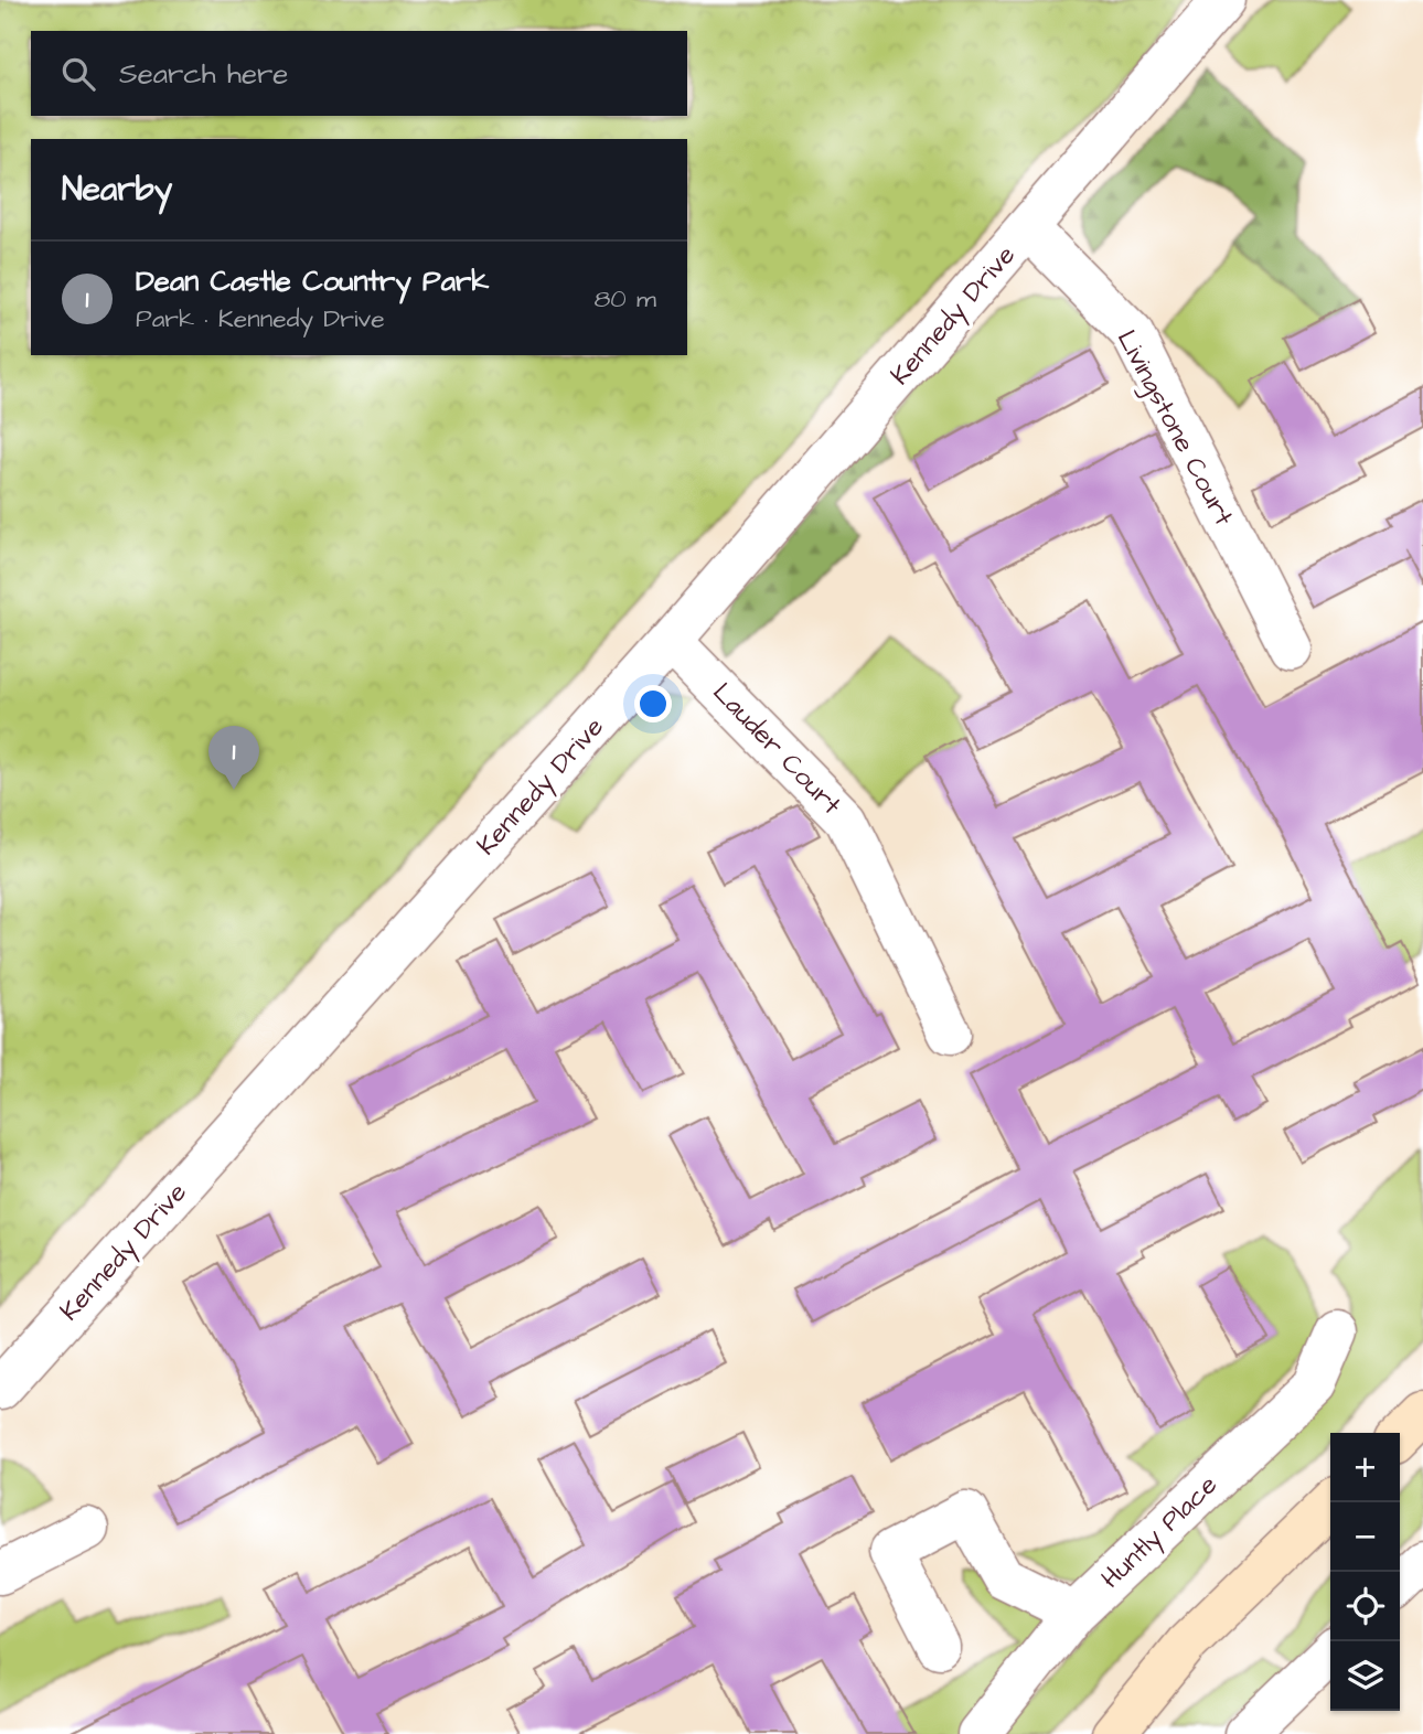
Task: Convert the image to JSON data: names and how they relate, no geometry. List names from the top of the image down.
{
  "streets": {
    "street": [
      "Kennedy Drive",
      "Livingstone Court",
      "Lauder Court",
      "Huntly Place"
    ]
  },
  "crossings": [
    ["Kennedy Drive", "Livingstone Court"],
    ["Kennedy Drive", "Lauder Court"]
  ],
  "page": {
    "search": "Search here",
    "heading": "Nearby",
    "list": [
      {
        "mark": "1",
        "name": "Dean Castle Country Park",
        "note": "Park · Kennedy Drive",
        "value": "80 m"
      }
    ],
    "pins": "1",
    "map_buttons": ["+", "−"]
  }
}
